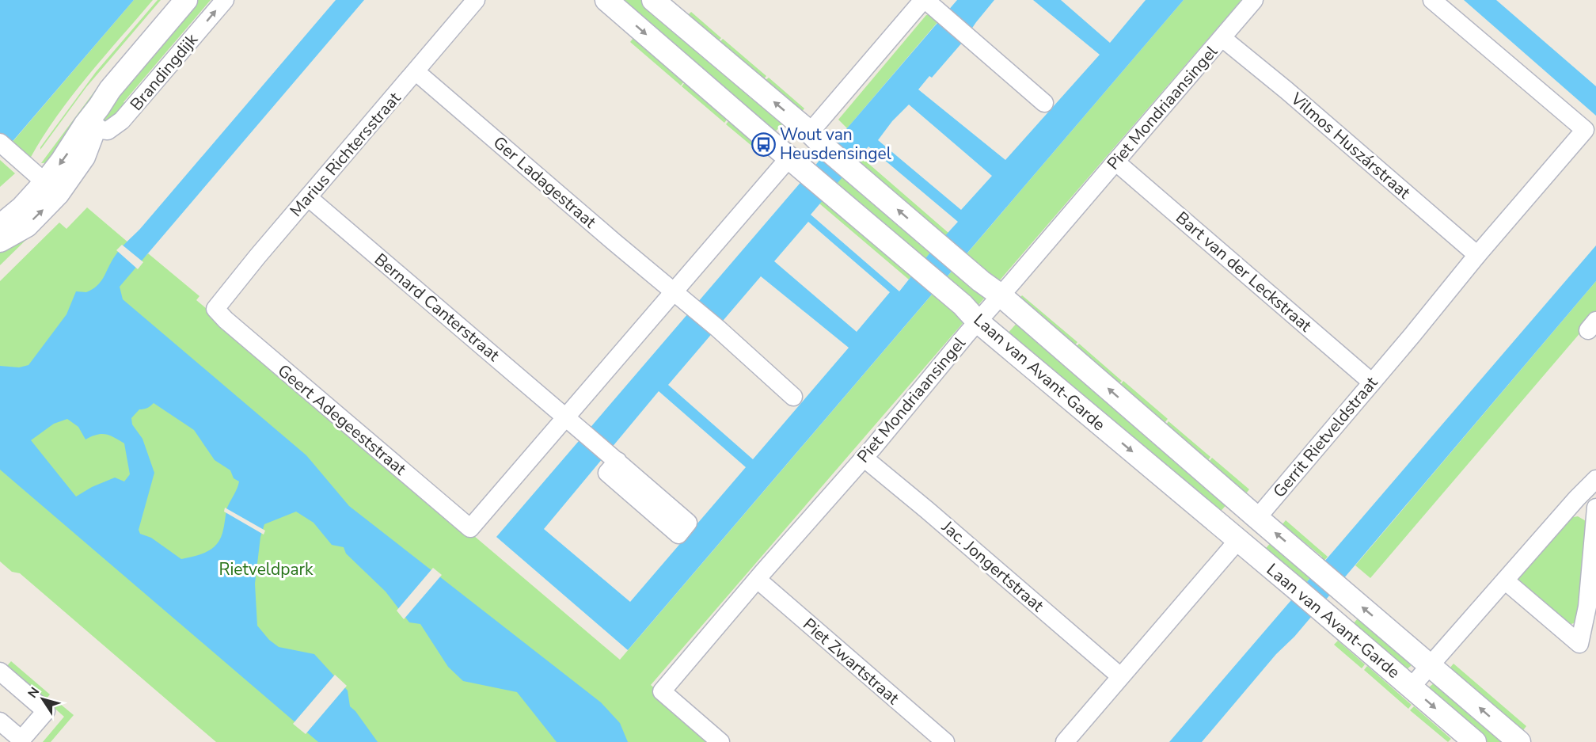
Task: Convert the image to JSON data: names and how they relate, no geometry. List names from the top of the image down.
{
  "streets": {
    "street": [
      "Brandingdijk",
      "Piet Mondriaansingel",
      "Vilmos Huszárstraat",
      "Marius Richtersstraat",
      "Ger Ladagestraat",
      "Bart van der Leckstraat",
      "Bernard Canterstraat",
      "Laan van Avant-Garde",
      "Geert Adegeeststraat",
      "Gerrit Rietveldstraat",
      "Jac. Jongertstraat",
      "Piet Zwartstraat"
    ]
  },
  "crossings": [
    ["Piet Mondriaansingel", "Vilmos Huszárstraat"],
    ["Piet Mondriaansingel", "Bart van der Leckstraat"],
    ["Piet Mondriaansingel", "Laan van Avant-Garde"],
    ["Piet Mondriaansingel", "Jac. Jongertstraat"],
    ["Piet Mondriaansingel", "Piet Zwartstraat"],
    ["Vilmos Huszárstraat", "Gerrit Rietveldstraat"],
    ["Marius Richtersstraat", "Ger Ladagestraat"],
    ["Marius Richtersstraat", "Bernard Canterstraat"],
    ["Marius Richtersstraat", "Geert Adegeeststraat"],
    ["Bart van der Leckstraat", "Gerrit Rietveldstraat"],
    ["Bernard Canterstraat", "Geert Adegeeststraat"],
    ["Laan van Avant-Garde", "Gerrit Rietveldstraat"],
    ["Gerrit Rietveldstraat", "Jac. Jongertstraat"]
  ],
  "parks": ["Rietveldpark"],
  "places": {
    "bus stop": ["Wout van Heusdensingel"]
  },
  "north": "top left"
}
